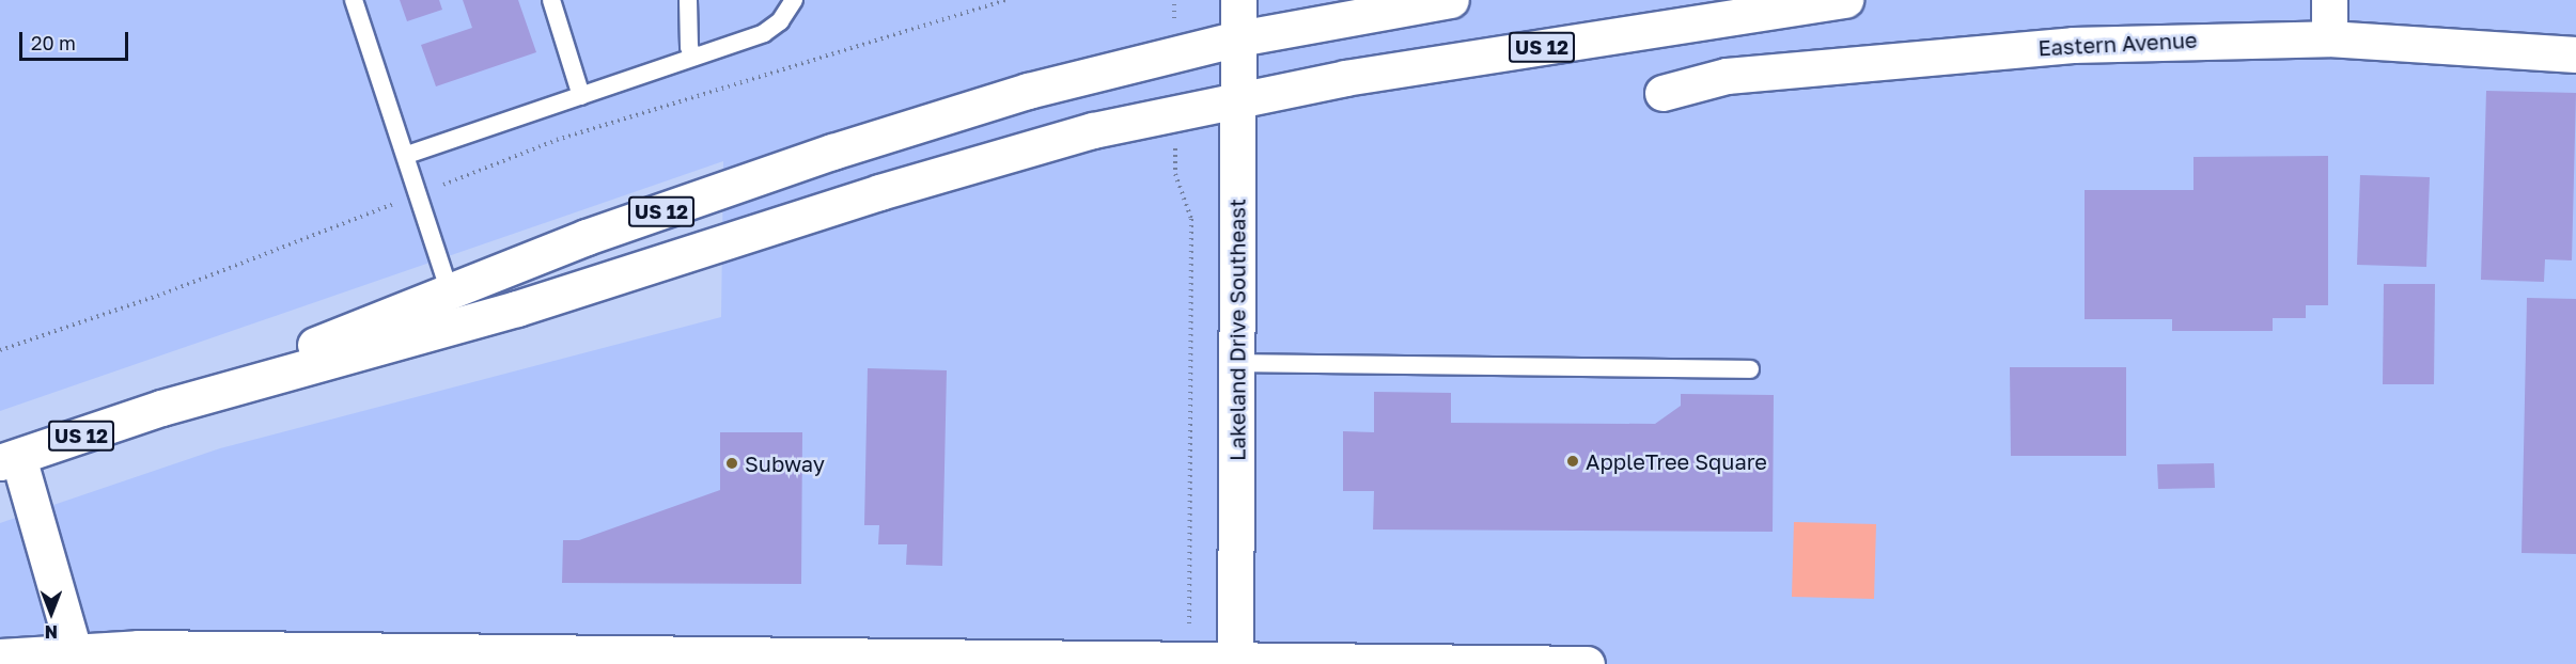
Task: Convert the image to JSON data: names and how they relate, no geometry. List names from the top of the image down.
{
  "streets": {
    "main road": ["Eastern Avenue", "US 12", "Lakeland Drive Southeast"]
  },
  "crossings": [
    ["US 12", "Lakeland Drive Southeast"]
  ],
  "places": ["AppleTree Square", "Subway"],
  "scale_bar": "20 m",
  "north": "bottom"
}
